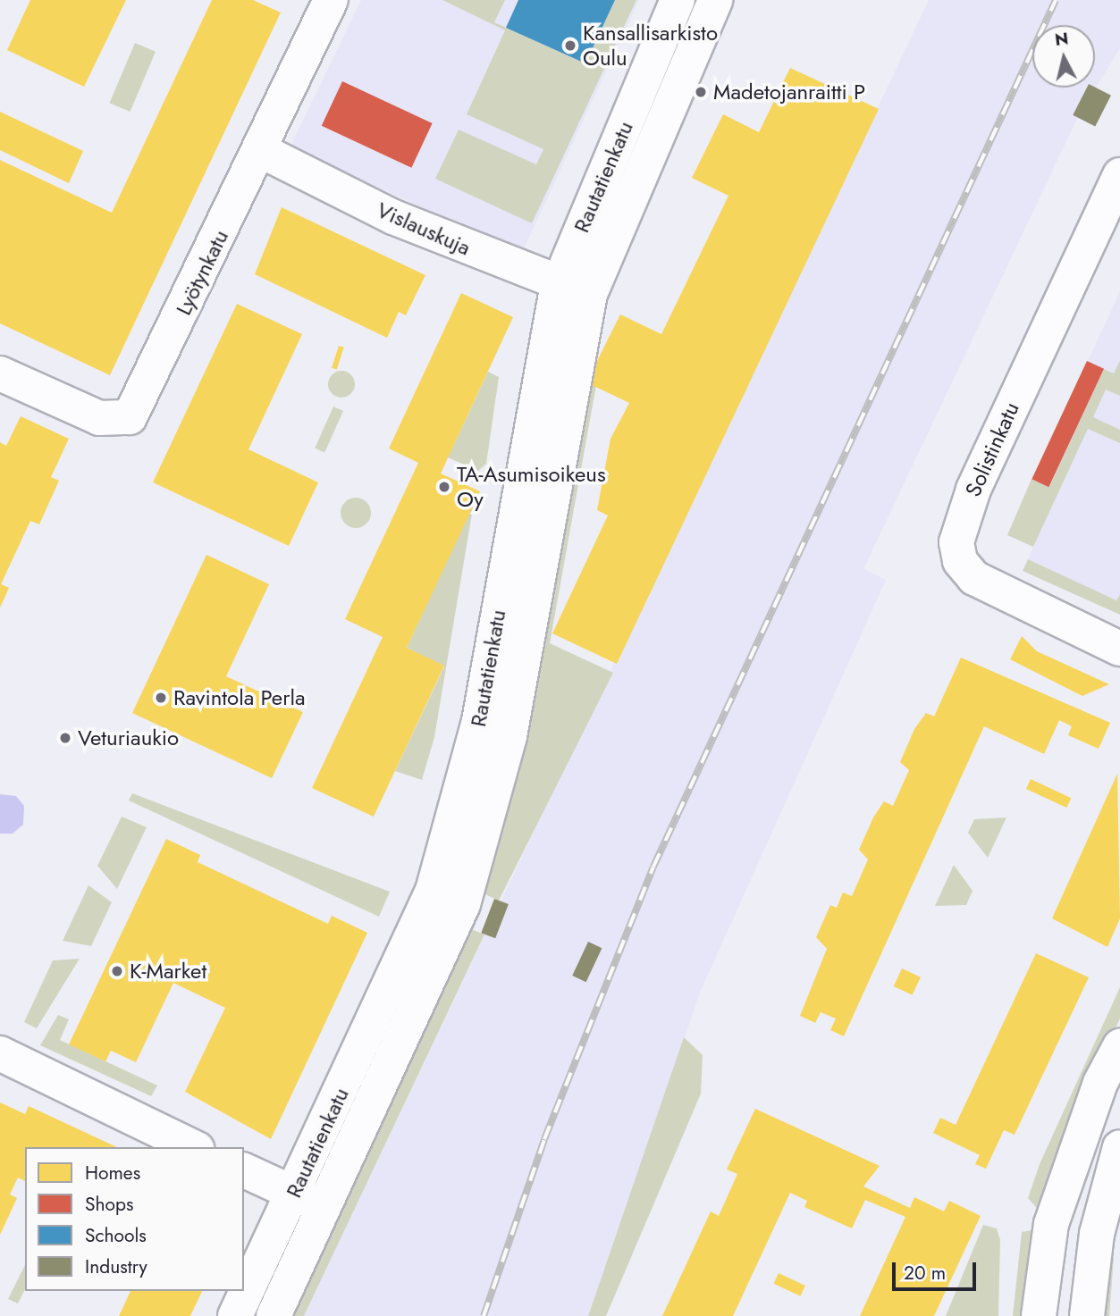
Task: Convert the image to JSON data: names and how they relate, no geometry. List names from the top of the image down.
{
  "streets": {
    "main road": [
      "Rautatienkatu",
      "Vislauskuja",
      "Lyötynkatu",
      "Solistinkatu"
    ]
  },
  "crossings": [
    ["Rautatienkatu", "Vislauskuja"],
    ["Vislauskuja", "Lyötynkatu"]
  ],
  "places": [
    "Kansallisarkisto Oulu",
    "Madetojanraitti P",
    "TA-Asumisoikeus Oy",
    "Ravintola Perla",
    "Veturiaukio",
    "K-Market"
  ],
  "legend": [
    "Homes",
    "Shops",
    "Schools",
    "Industry"
  ],
  "scale_bar": "20 m",
  "north": "top"
}
